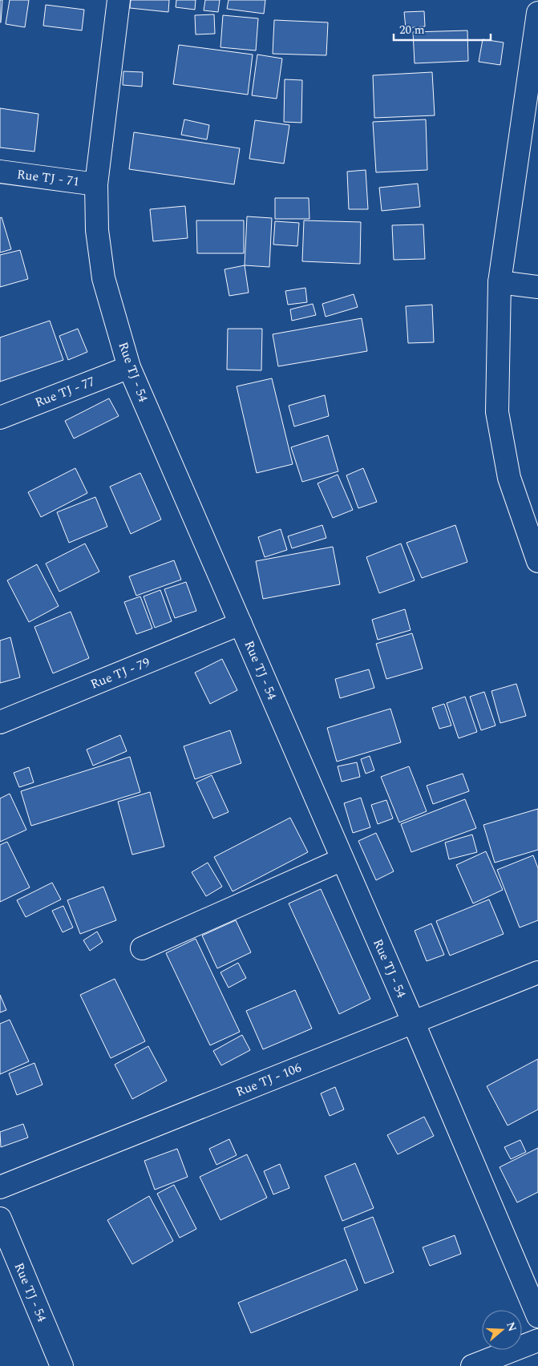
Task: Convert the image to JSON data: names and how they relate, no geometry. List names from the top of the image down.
{
  "streets": {
    "street": [
      "Rue TJ - 71",
      "Rue TJ - 54",
      "Rue TJ - 77",
      "Rue TJ - 79",
      "Rue TJ - 106"
    ]
  },
  "crossings": [
    ["Rue TJ - 71", "Rue TJ - 54"],
    ["Rue TJ - 54", "Rue TJ - 77"],
    ["Rue TJ - 54", "Rue TJ - 79"],
    ["Rue TJ - 54", "Rue TJ - 106"]
  ],
  "scale_bar": "20 m",
  "north": "right"
}
